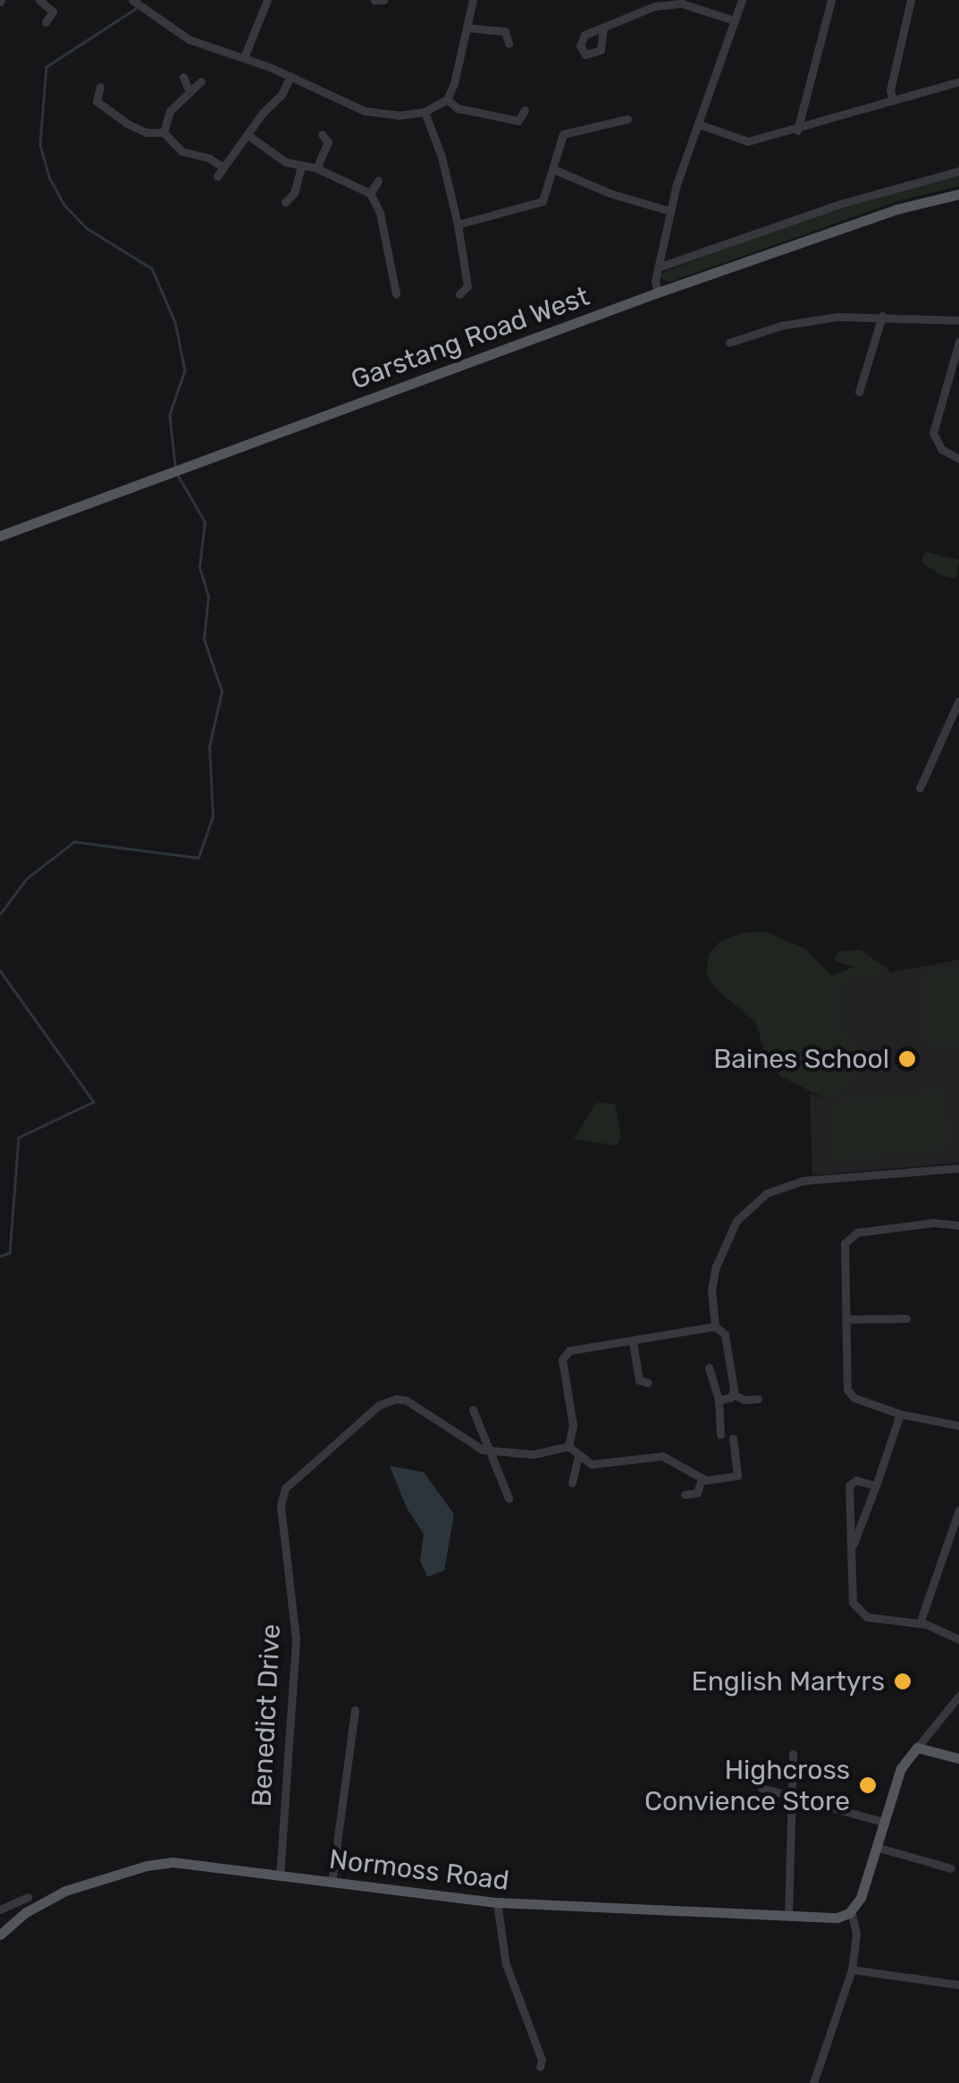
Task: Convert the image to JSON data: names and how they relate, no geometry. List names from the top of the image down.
{
  "streets": {
    "main road": ["Garstang Road West", "Normoss Road"],
    "street": ["Benedict Drive"]
  },
  "crossings": [
    ["Benedict Drive", "Normoss Road"]
  ],
  "places": ["Baines School", "English Martyrs", "Highcross Convience Store"]
}
